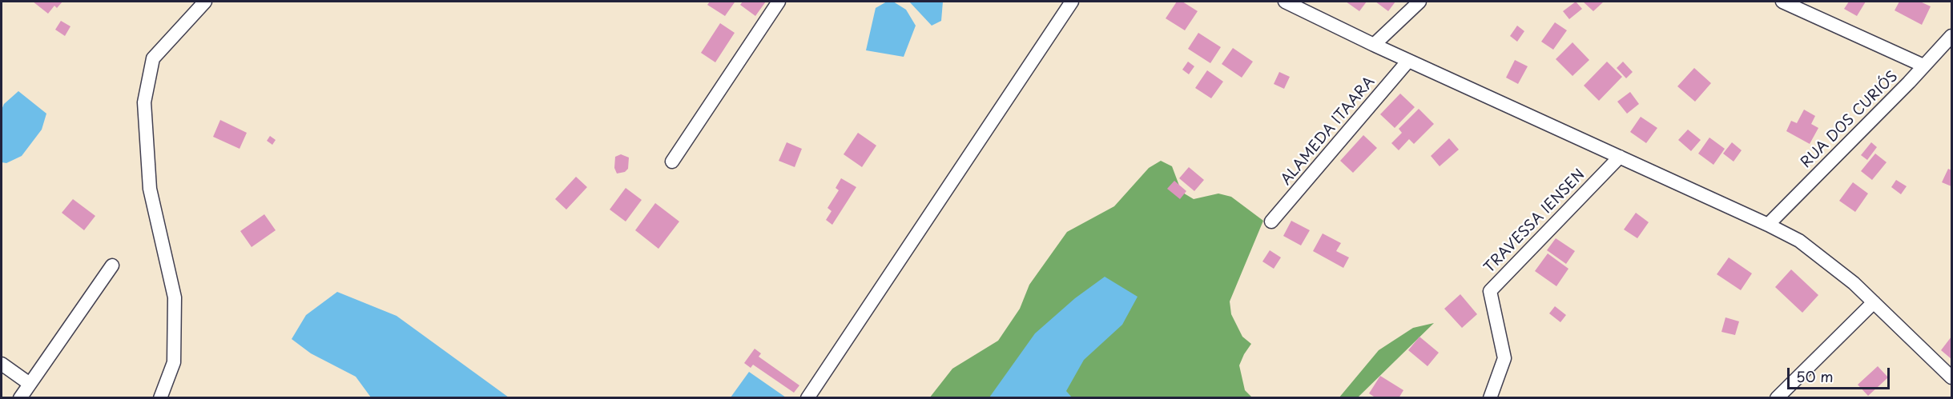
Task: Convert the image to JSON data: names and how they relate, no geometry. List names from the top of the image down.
{
  "streets": {
    "street": ["RUA DOS CURIÓS", "ALAMEDA ITAARA", "TRAVESSA IENSEN"]
  },
  "scale_bar": "50 m"
}
